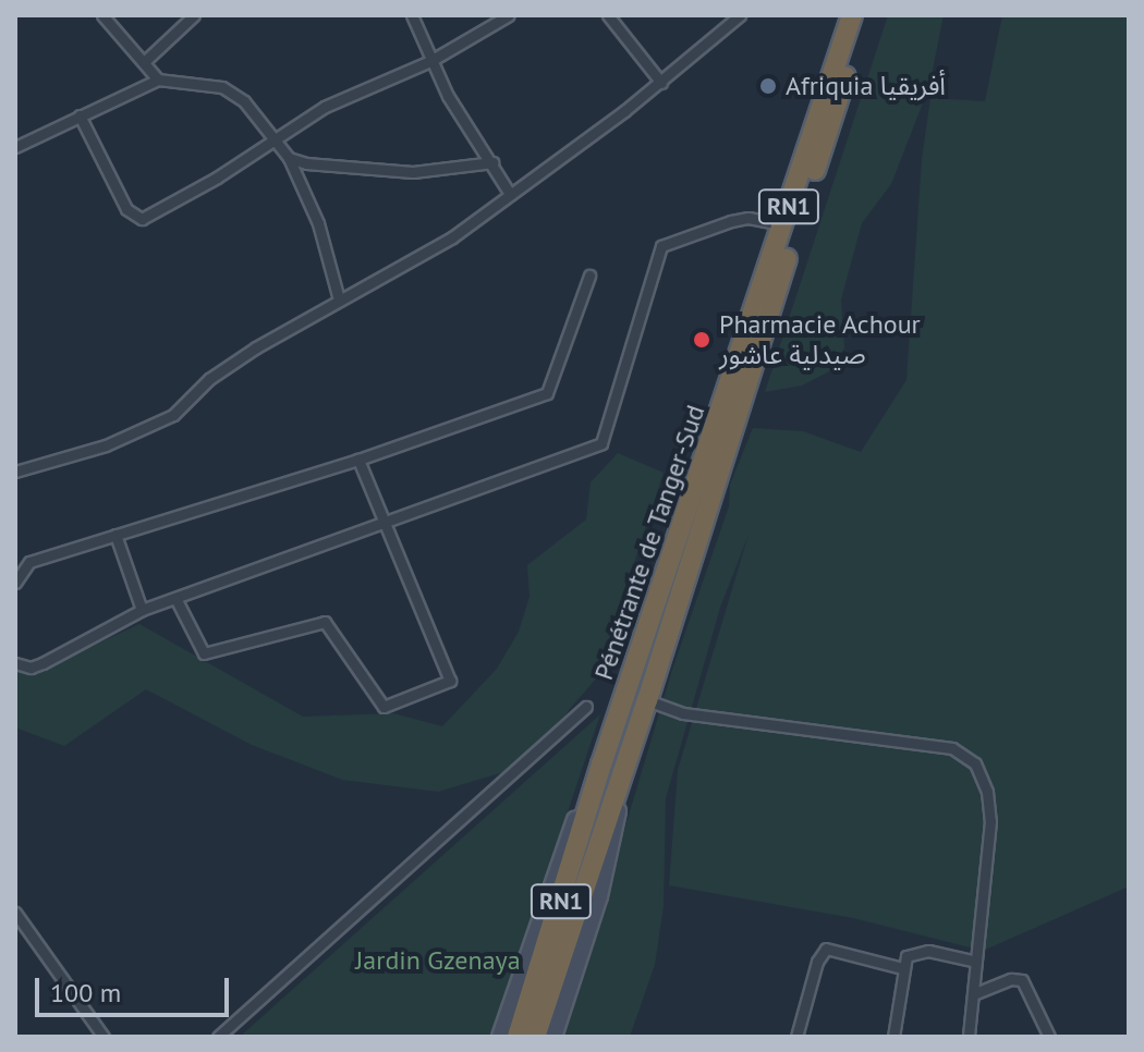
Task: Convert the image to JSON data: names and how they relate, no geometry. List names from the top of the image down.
{
  "streets": {
    "highway": ["RN1", "Pénétrante de Tanger-Sud"]
  },
  "parks": ["Jardin Gzenaya"],
  "places": ["Afriquia أفريقيا", "Pharmacie Achour صيدلية عاشور"],
  "scale_bar": "100 m"
}
